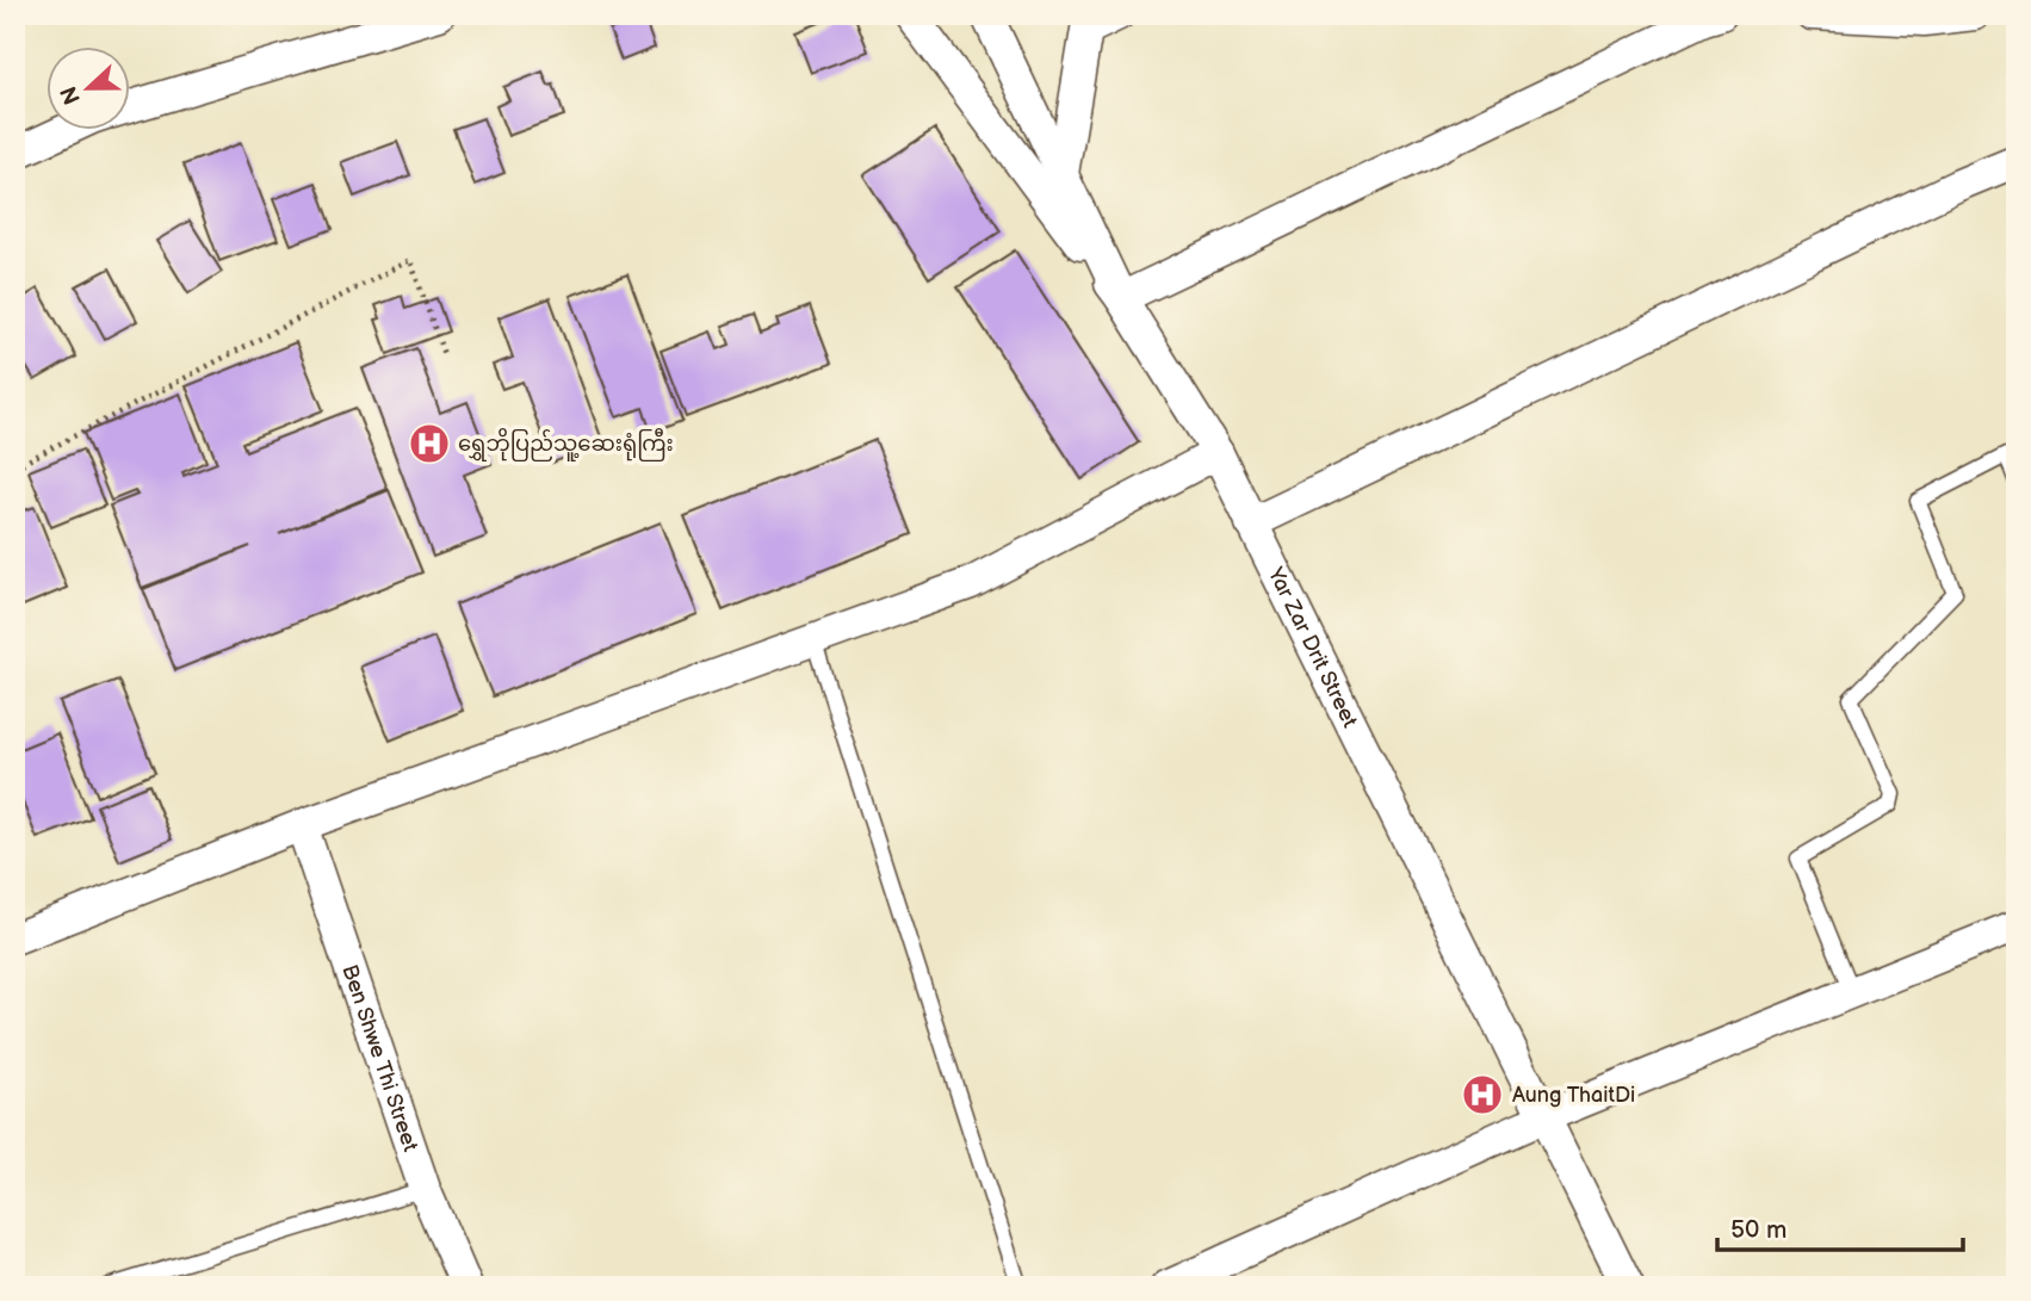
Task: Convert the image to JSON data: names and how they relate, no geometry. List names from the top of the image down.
{
  "streets": {
    "street": ["Yar Zar Drit Street", "Ben Shwe Thi Street"]
  },
  "places": {
    "hospital": ["ရွှေဘိုပြည်သူ့ဆေးရုံကြီး", "Aung ThaitDi"]
  },
  "scale_bar": "50 m",
  "north": "left"
}
